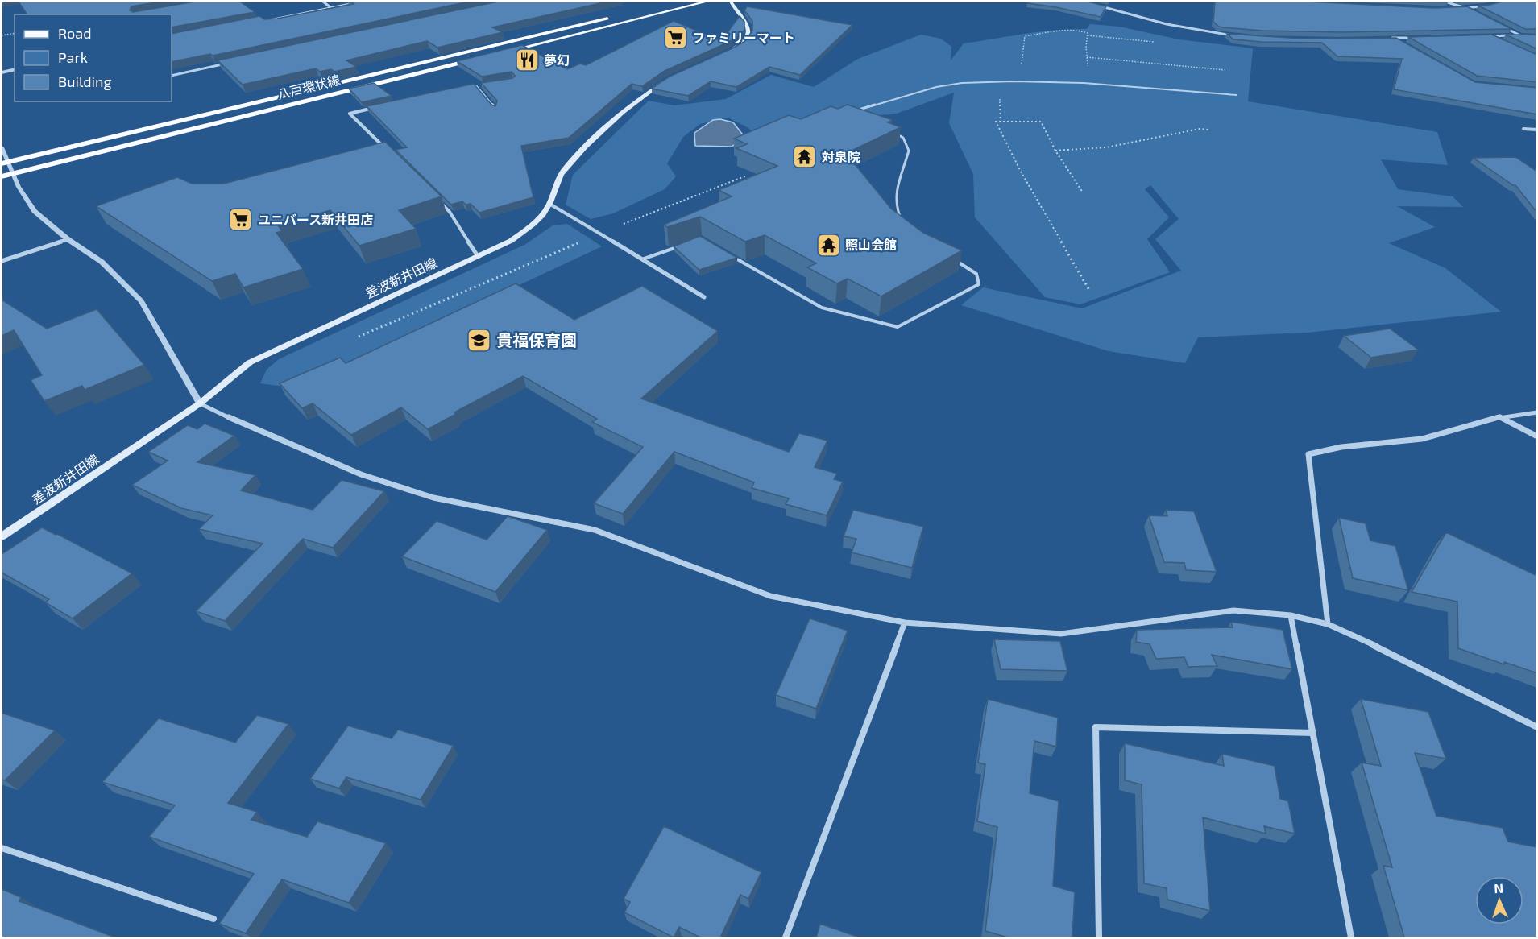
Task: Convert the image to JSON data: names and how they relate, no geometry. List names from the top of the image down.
{
  "streets": {
    "main road": ["八戸環状線", "差波新井田線"]
  },
  "places": {
    "supermarket": ["ファミリーマート", "ユニバース新井田店"],
    "restaurant": ["夢幻"],
    "temple": ["対泉院", "照山会館"],
    "school or university": ["貴福保育園"]
  },
  "legend": ["Road", "Park", "Building"],
  "north": "top"
}
